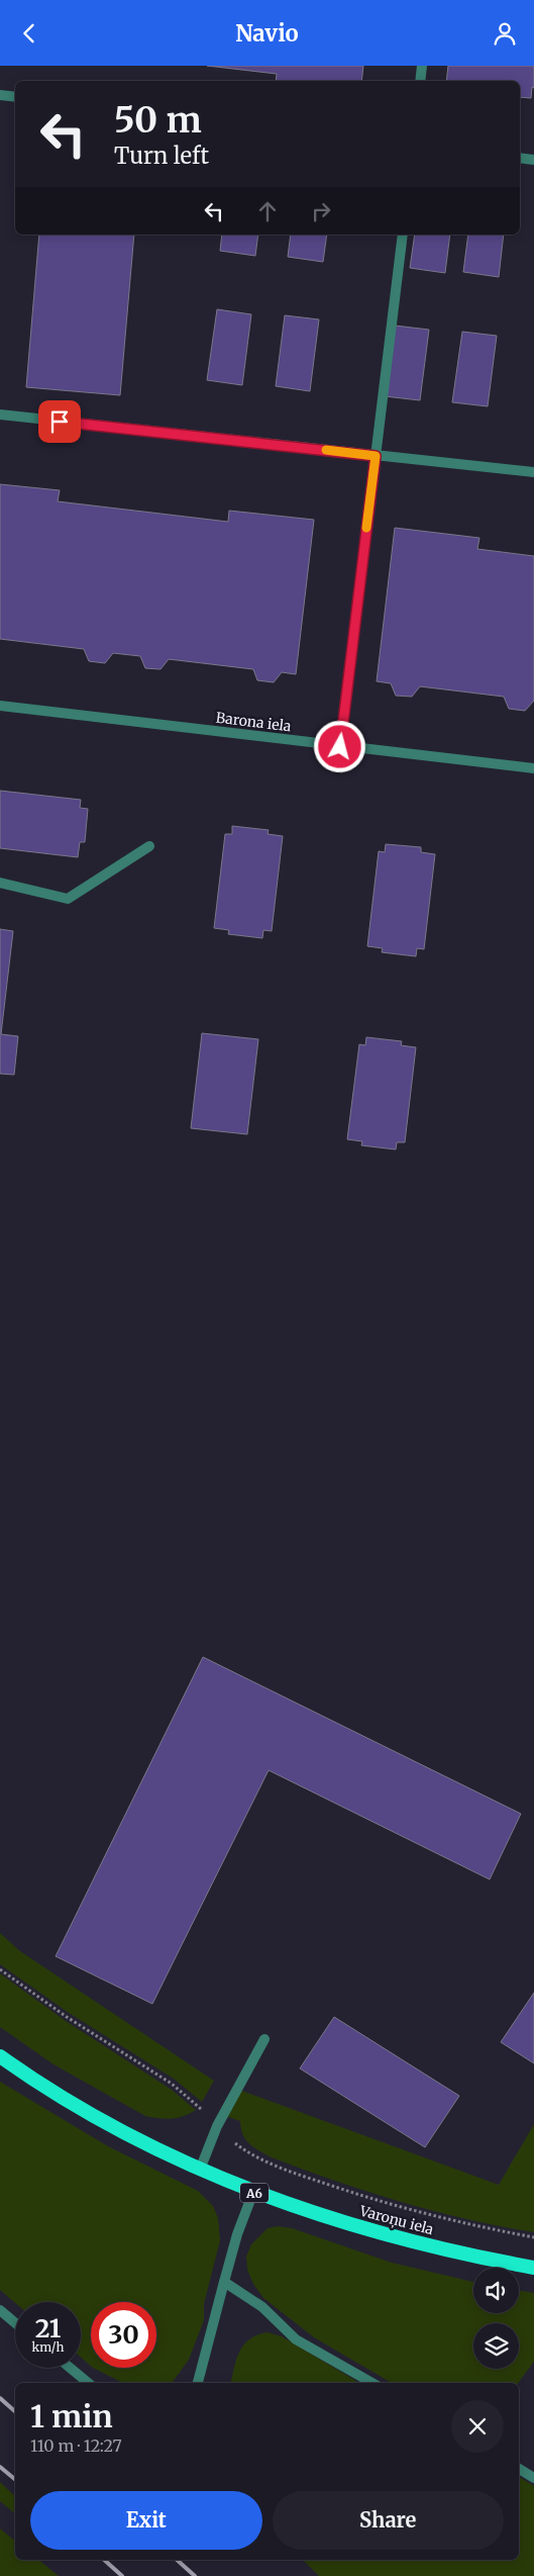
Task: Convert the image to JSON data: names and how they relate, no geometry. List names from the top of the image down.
{
  "streets": {
    "highway": ["A6", "Varoņu iela"],
    "street": ["Barona iela"]
  },
  "page": {
    "header": "Navio",
    "turn": ["50 m", "Turn left"],
    "speed": "21 km/h",
    "limit": "30",
    "heading": ["1 min", "110 m · 12:27"],
    "buttons": ["Exit", "Share"]
  }
}
